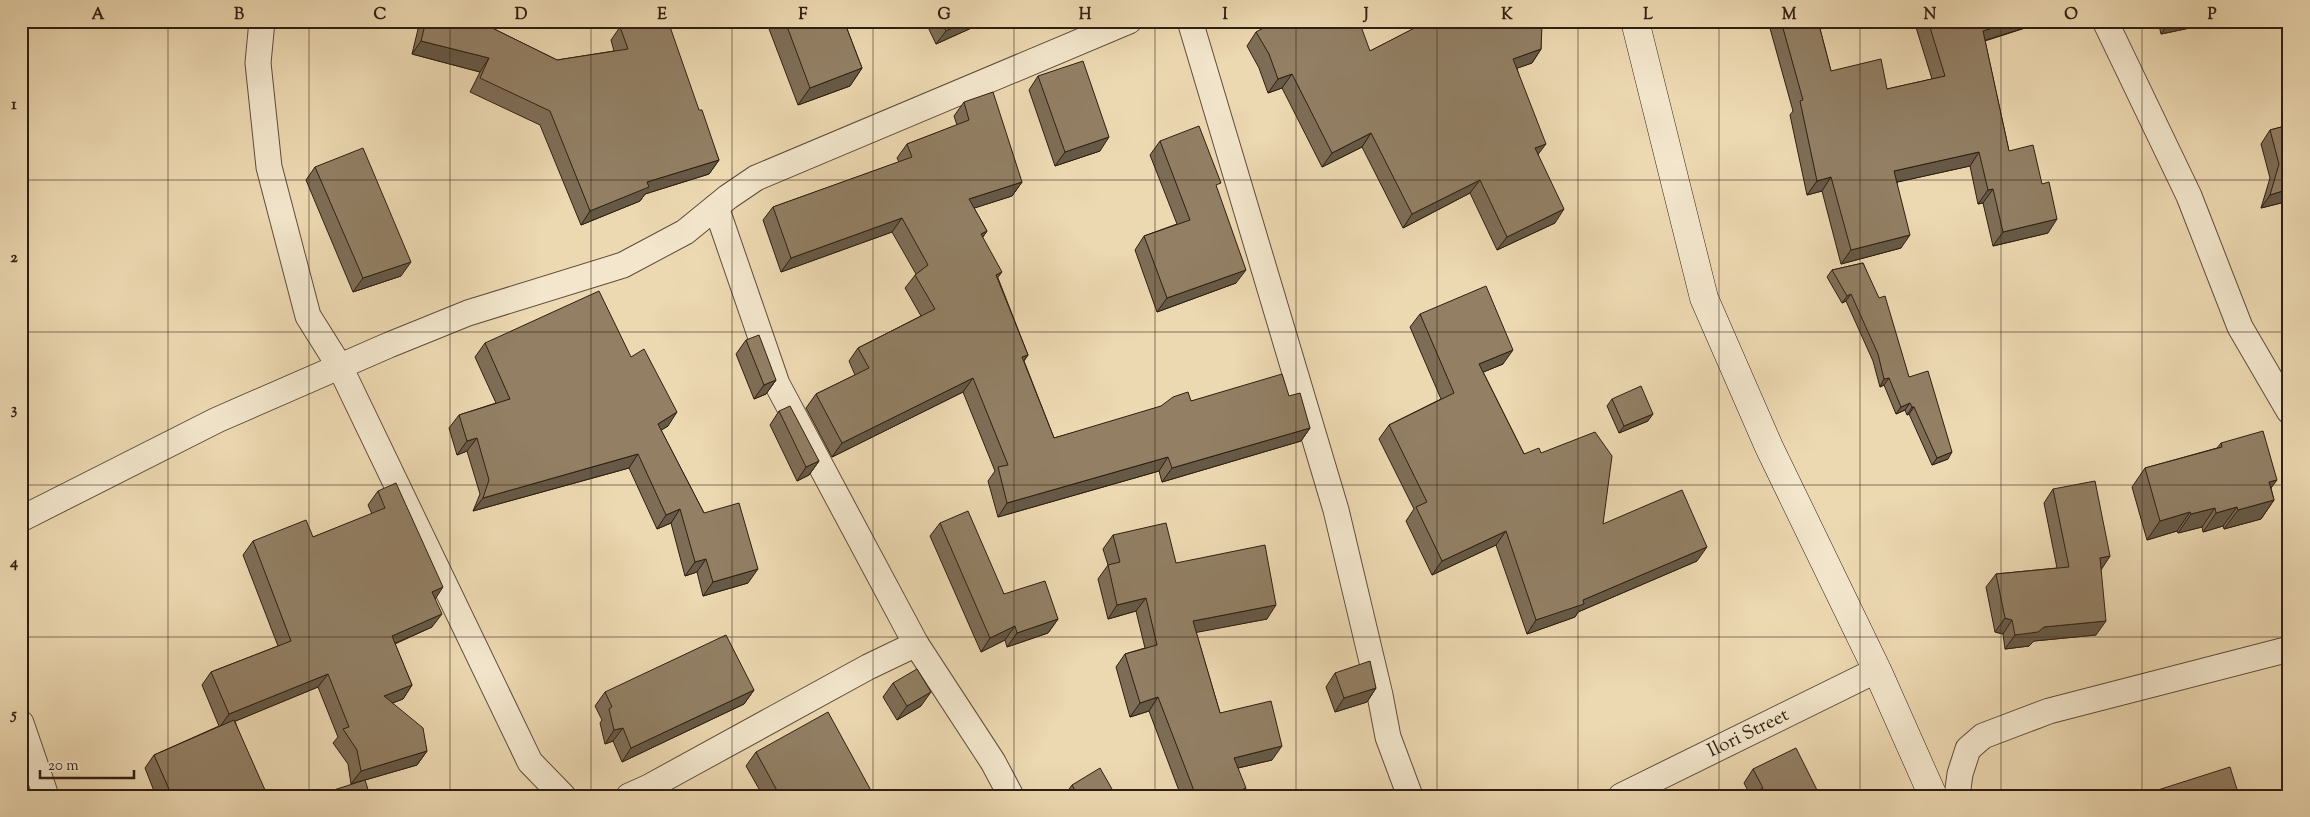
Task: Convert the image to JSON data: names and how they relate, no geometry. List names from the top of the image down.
{
  "streets": {
    "street": ["Ilori Street"]
  },
  "scale_bar": "20 m",
  "grid": {
    "columns": [
      "A",
      "B",
      "C",
      "D",
      "E",
      "F",
      "G",
      "H",
      "I",
      "J",
      "K",
      "L",
      "M",
      "N",
      "O",
      "P"
    ],
    "rows": [
      "1",
      "2",
      "3",
      "4",
      "5"
    ]
  }
}
